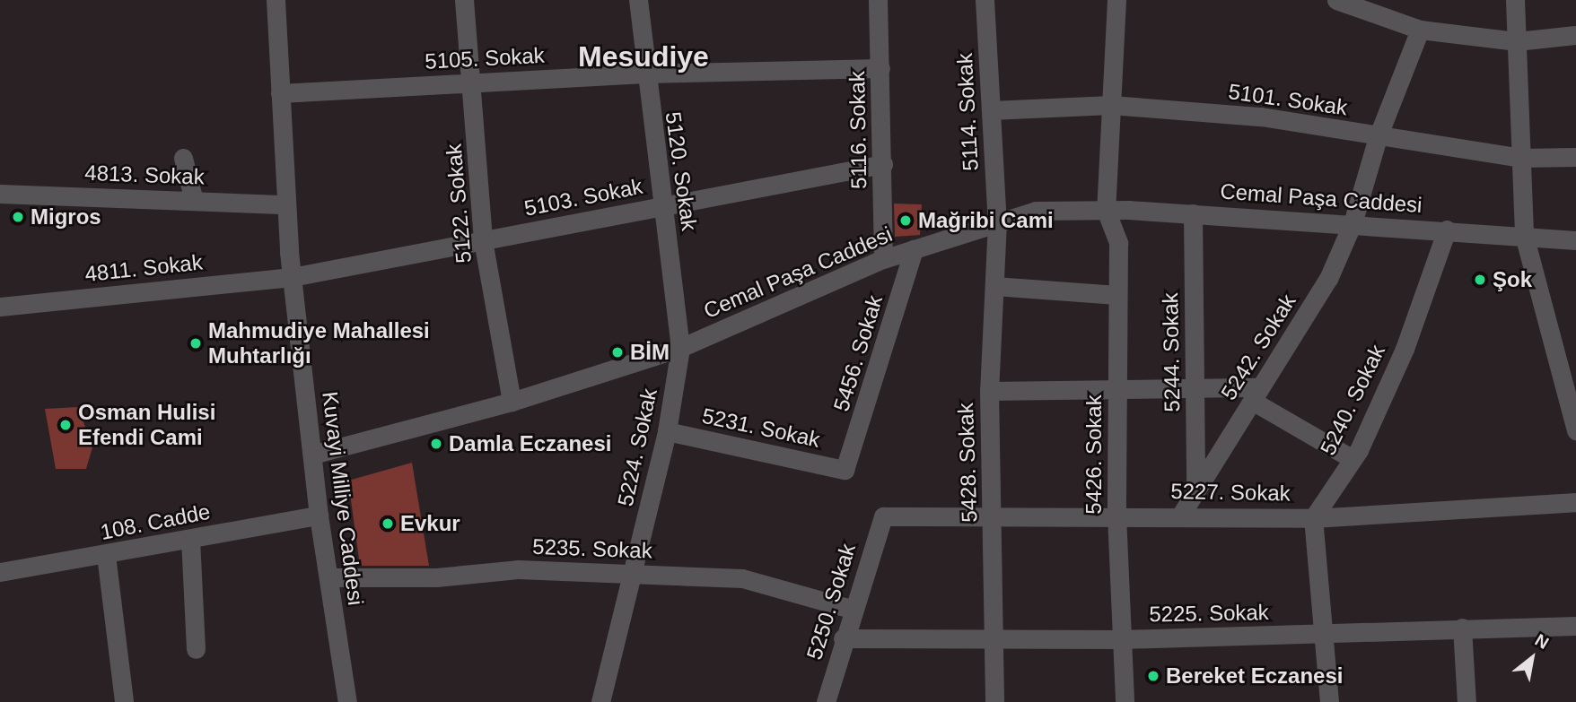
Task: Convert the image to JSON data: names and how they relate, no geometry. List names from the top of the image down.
{
  "streets": {
    "street": [
      "5105. Sokak",
      "5101. Sokak",
      "5114. Sokak",
      "5116. Sokak",
      "5120. Sokak",
      "4813. Sokak",
      "5103. Sokak",
      "Cemal Paşa Caddesi",
      "5122. Sokak",
      "4811. Sokak",
      "5242. Sokak",
      "5244. Sokak",
      "5456. Sokak",
      "5240. Sokak",
      "5231. Sokak",
      "5224. Sokak",
      "5426. Sokak",
      "5428. Sokak",
      "5227. Sokak",
      "Kuvayi Milliye Caddesi",
      "108. Cadde",
      "5235. Sokak",
      "5250. Sokak",
      "5225. Sokak"
    ]
  },
  "crossings": [
    ["5105. Sokak", "5116. Sokak"],
    ["5105. Sokak", "5120. Sokak"],
    ["5105. Sokak", "5122. Sokak"],
    ["5105. Sokak", "Kuvayi Milliye Caddesi"],
    ["5101. Sokak", "5114. Sokak"],
    ["5101. Sokak", "5242. Sokak"],
    ["5114. Sokak", "Cemal Paşa Caddesi"],
    ["5114. Sokak", "5428. Sokak"],
    ["5116. Sokak", "5103. Sokak"],
    ["5116. Sokak", "Cemal Paşa Caddesi"],
    ["5120. Sokak", "5103. Sokak"],
    ["5120. Sokak", "Cemal Paşa Caddesi"],
    ["5120. Sokak", "5224. Sokak"],
    ["4813. Sokak", "Kuvayi Milliye Caddesi"],
    ["5103. Sokak", "5122. Sokak"],
    ["5103. Sokak", "4811. Sokak"],
    ["5103. Sokak", "Kuvayi Milliye Caddesi"],
    ["Cemal Paşa Caddesi", "5122. Sokak"],
    ["Cemal Paşa Caddesi", "5242. Sokak"],
    ["Cemal Paşa Caddesi", "5244. Sokak"],
    ["Cemal Paşa Caddesi", "5456. Sokak"],
    ["Cemal Paşa Caddesi", "5240. Sokak"],
    ["Cemal Paşa Caddesi", "5224. Sokak"],
    ["Cemal Paşa Caddesi", "5426. Sokak"],
    ["Cemal Paşa Caddesi", "5428. Sokak"],
    ["Cemal Paşa Caddesi", "Kuvayi Milliye Caddesi"],
    ["4811. Sokak", "Kuvayi Milliye Caddesi"],
    ["5242. Sokak", "5244. Sokak"],
    ["5242. Sokak", "5227. Sokak"],
    ["5456. Sokak", "5231. Sokak"],
    ["5240. Sokak", "5227. Sokak"],
    ["5231. Sokak", "5224. Sokak"],
    ["5224. Sokak", "5235. Sokak"],
    ["5426. Sokak", "5227. Sokak"],
    ["5426. Sokak", "5225. Sokak"],
    ["5428. Sokak", "5227. Sokak"],
    ["5428. Sokak", "5225. Sokak"],
    ["5227. Sokak", "5250. Sokak"],
    ["Kuvayi Milliye Caddesi", "108. Cadde"],
    ["Kuvayi Milliye Caddesi", "5235. Sokak"],
    ["5235. Sokak", "5250. Sokak"],
    ["5250. Sokak", "5225. Sokak"]
  ],
  "districts": ["Mesudiye"],
  "places": [
    "Migros",
    "Mağribi Cami",
    "Şok",
    "Mahmudiye Mahallesi Muhtarlığı",
    "BİM",
    "Osman Hulisi Efendi Cami",
    "Damla Eczanesi",
    "Evkur",
    "Bereket Eczanesi"
  ],
  "north": "top right"
}
